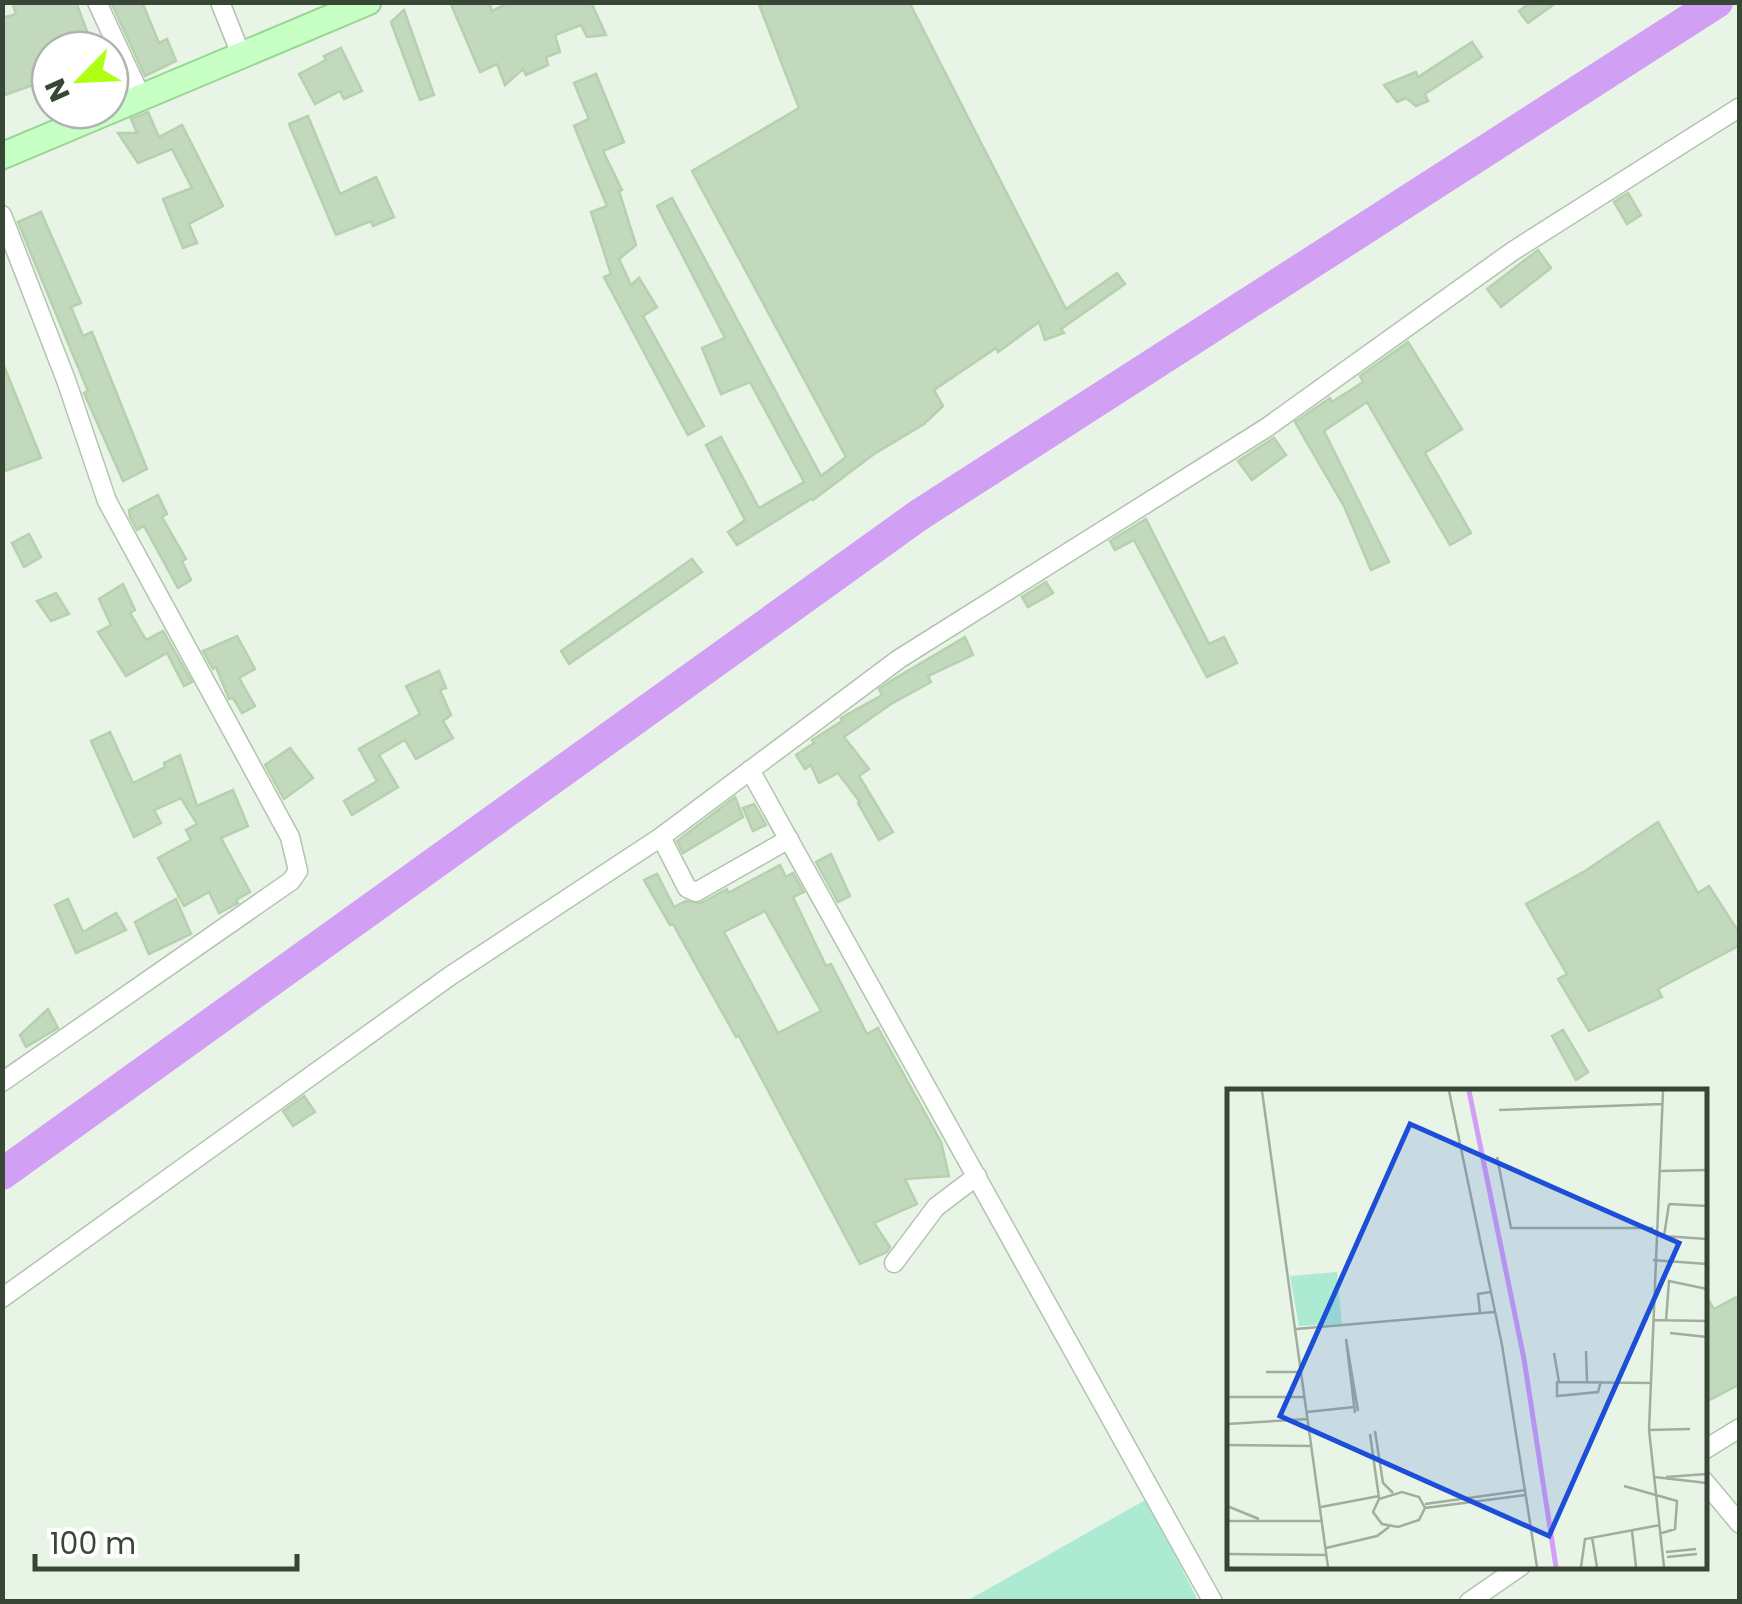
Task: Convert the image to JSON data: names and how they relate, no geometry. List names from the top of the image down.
{
  "scale_bar": "100 m",
  "north": "bottom left"
}
